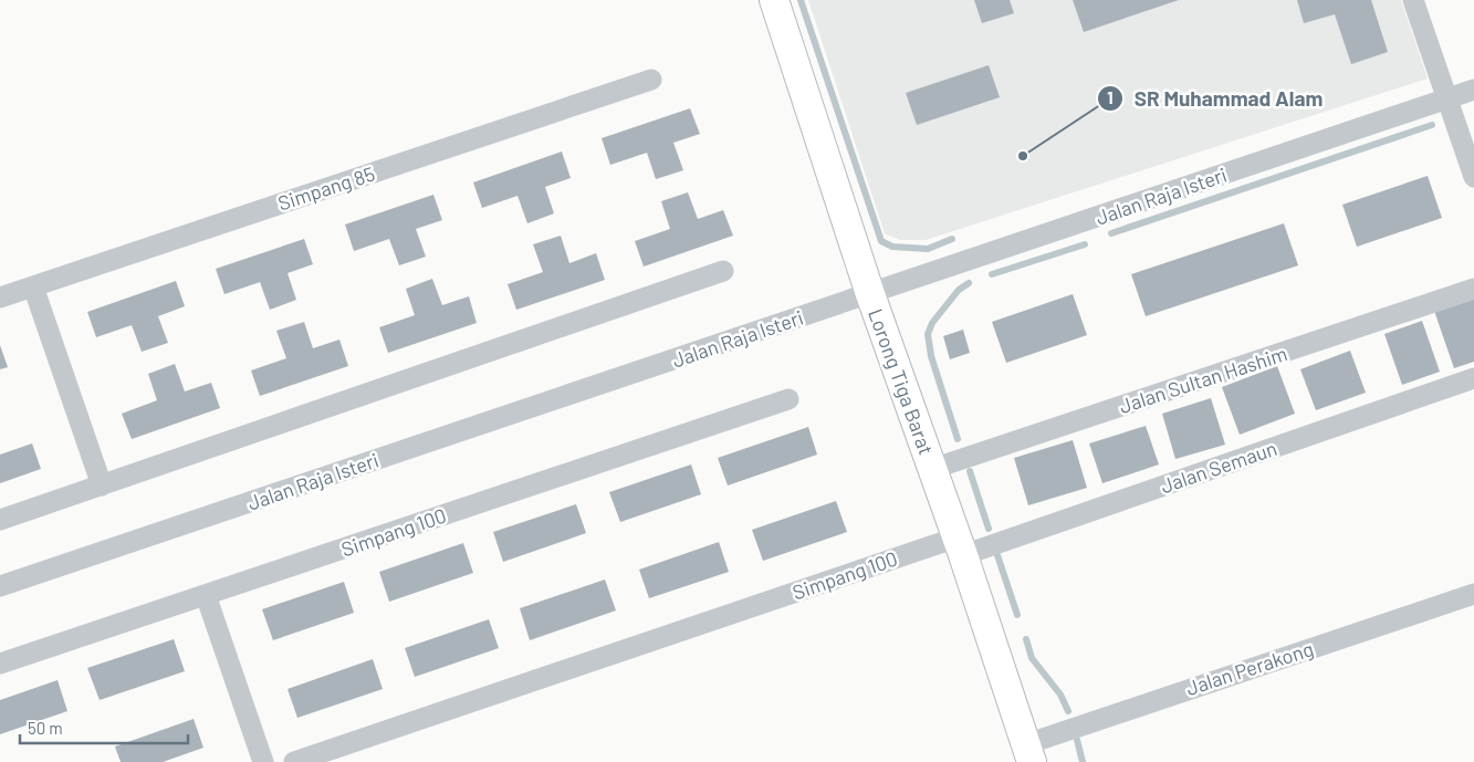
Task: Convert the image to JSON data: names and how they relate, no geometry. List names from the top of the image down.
{
  "streets": {
    "main road": ["Lorong Tiga Barat"],
    "street": [
      "Simpang 85",
      "Jalan Raja Isteri",
      "Jalan Sultan Hashim",
      "Jalan Semaun",
      "Simpang 100",
      "Jalan Perakong"
    ]
  },
  "crossings": [
    ["Jalan Raja Isteri", "Lorong Tiga Barat"],
    ["Jalan Sultan Hashim", "Lorong Tiga Barat"],
    ["Lorong Tiga Barat", "Jalan Semaun"],
    ["Lorong Tiga Barat", "Simpang 100"],
    ["Lorong Tiga Barat", "Jalan Perakong"],
    ["Jalan Semaun", "Simpang 100"]
  ],
  "places": ["SR Muhammad Alam"],
  "scale_bar": "50 m"
}
